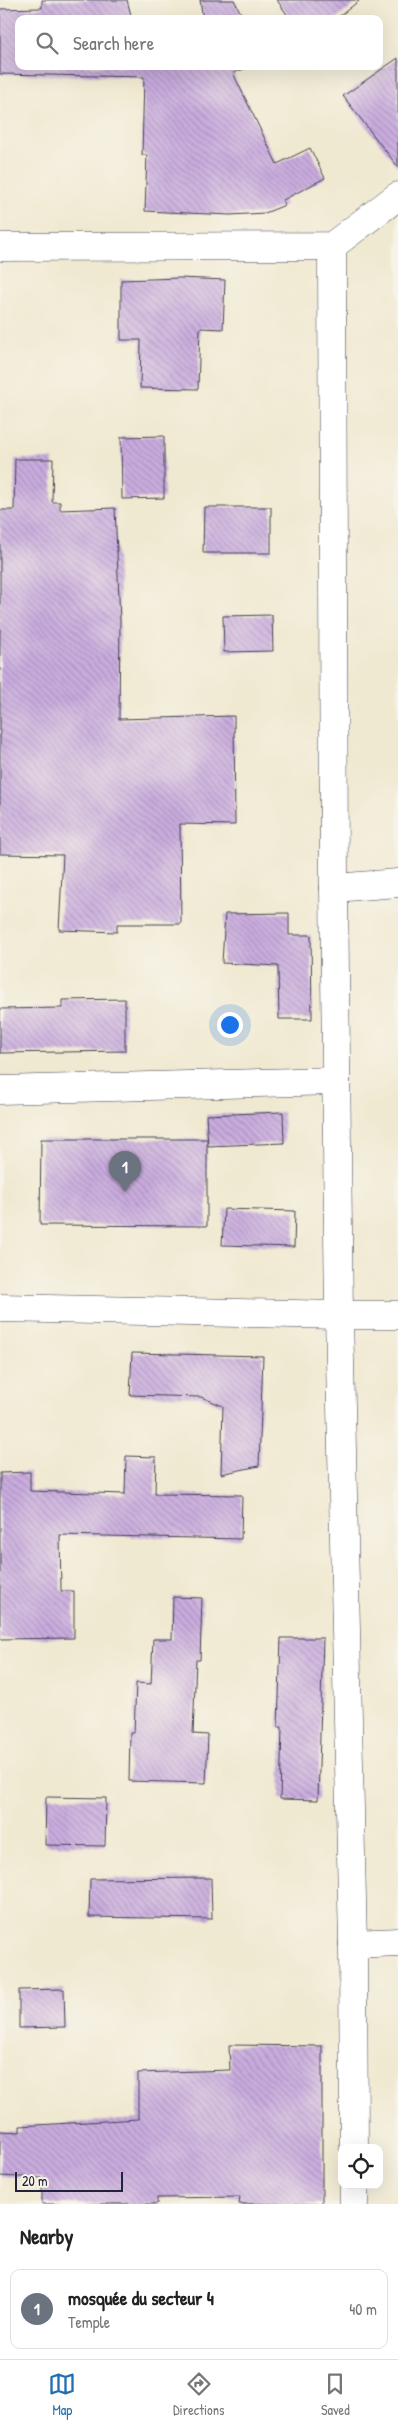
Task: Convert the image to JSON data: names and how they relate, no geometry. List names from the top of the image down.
{
  "scale_bar": "20 m",
  "page": {
    "search": "Search here",
    "pins": "1",
    "scale": "20 m",
    "heading": "Nearby",
    "list": [
      {
        "mark": "1",
        "name": "mosquée du secteur 4",
        "note": "Temple",
        "value": "40 m"
      }
    ],
    "nav": ["Map", "Directions", "Saved"]
  }
}
